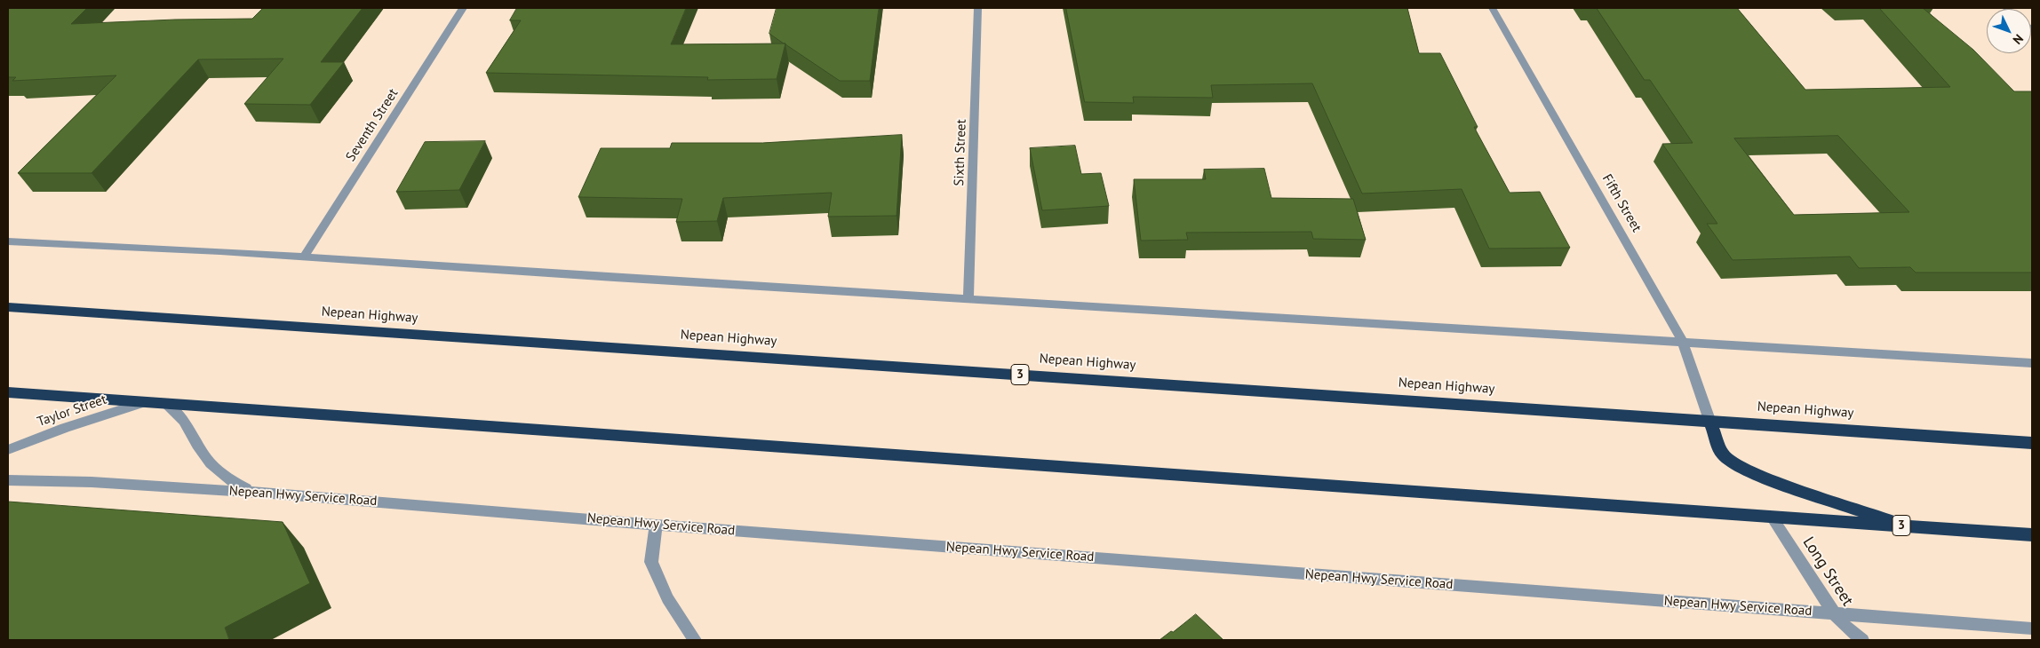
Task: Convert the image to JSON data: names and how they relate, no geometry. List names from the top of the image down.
{
  "streets": {
    "highway": ["Nepean Highway", "3"],
    "street": [
      "Seventh Street",
      "Sixth Street",
      "Fifth Street",
      "Taylor Street",
      "Nepean Hwy Service Road",
      "Long Street"
    ]
  },
  "crossings": [
    ["Fifth Street", "Nepean Highway"],
    ["3", "Taylor Street"],
    ["3", "Long Street"],
    ["Nepean Hwy Service Road", "Long Street"]
  ],
  "north": "bottom right"
}
